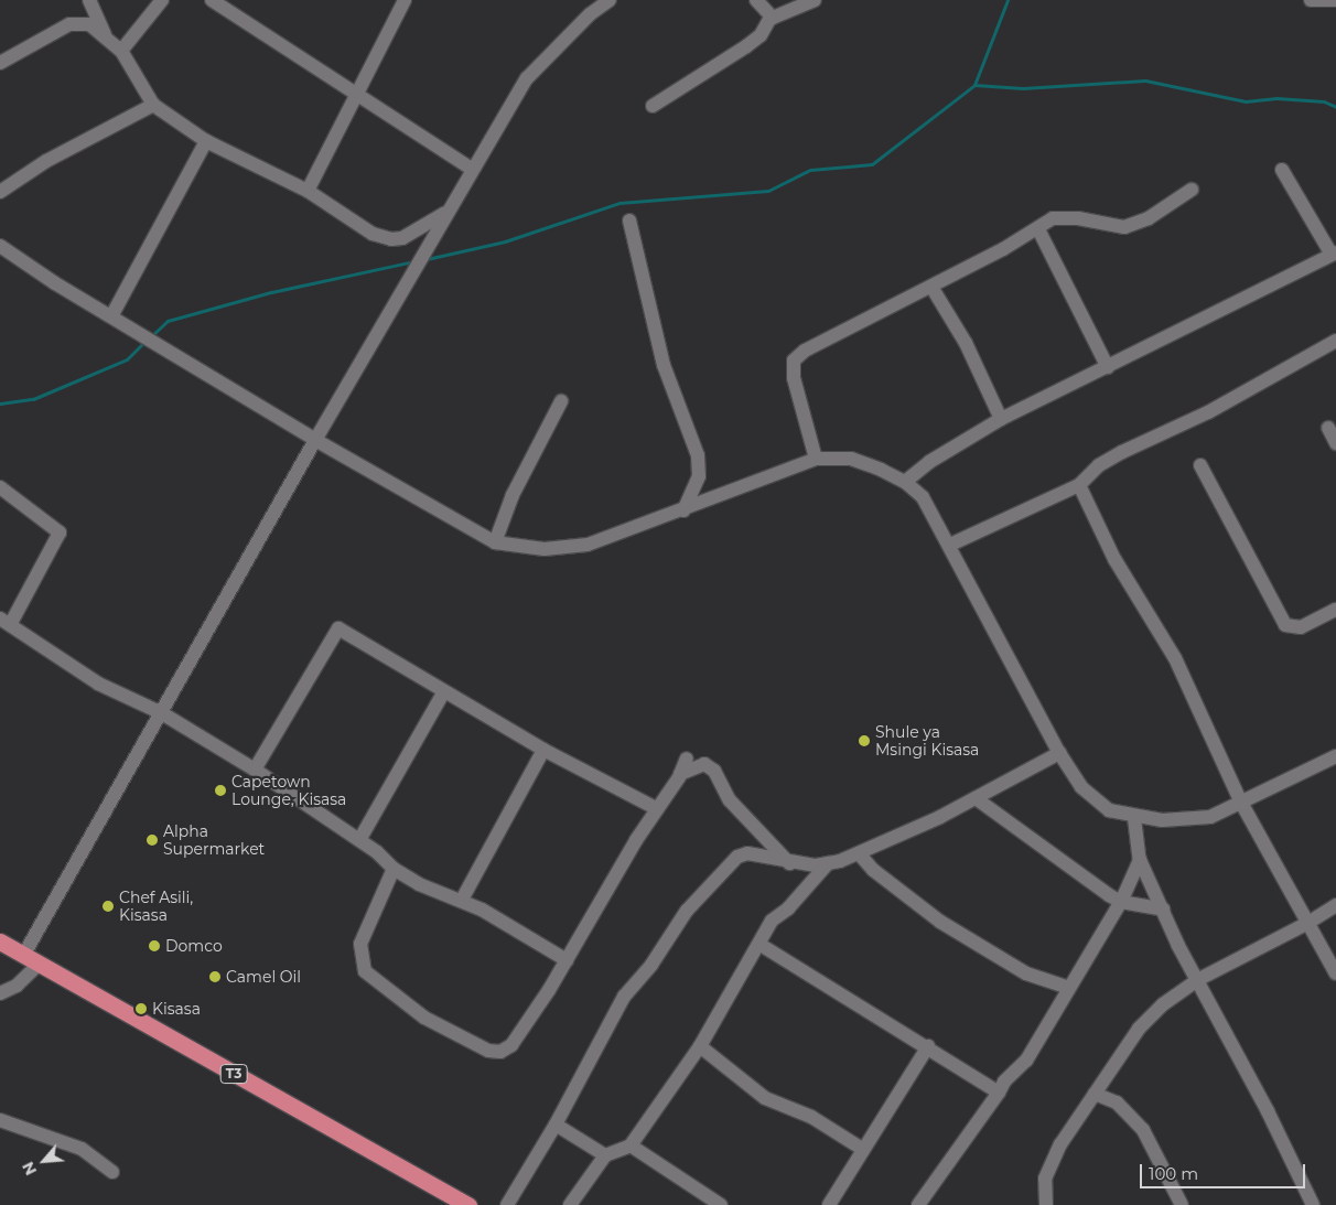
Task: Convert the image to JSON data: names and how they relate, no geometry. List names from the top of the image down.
{
  "streets": {
    "highway": ["T3"]
  },
  "places": [
    "Shule ya Msingi Kisasa",
    "Capetown Lounge, Kisasa",
    "Alpha Supermarket",
    "Chef Asili, Kisasa",
    "Domco",
    "Camel Oil",
    "Kisasa"
  ],
  "scale_bar": "100 m",
  "north": "bottom left"
}
